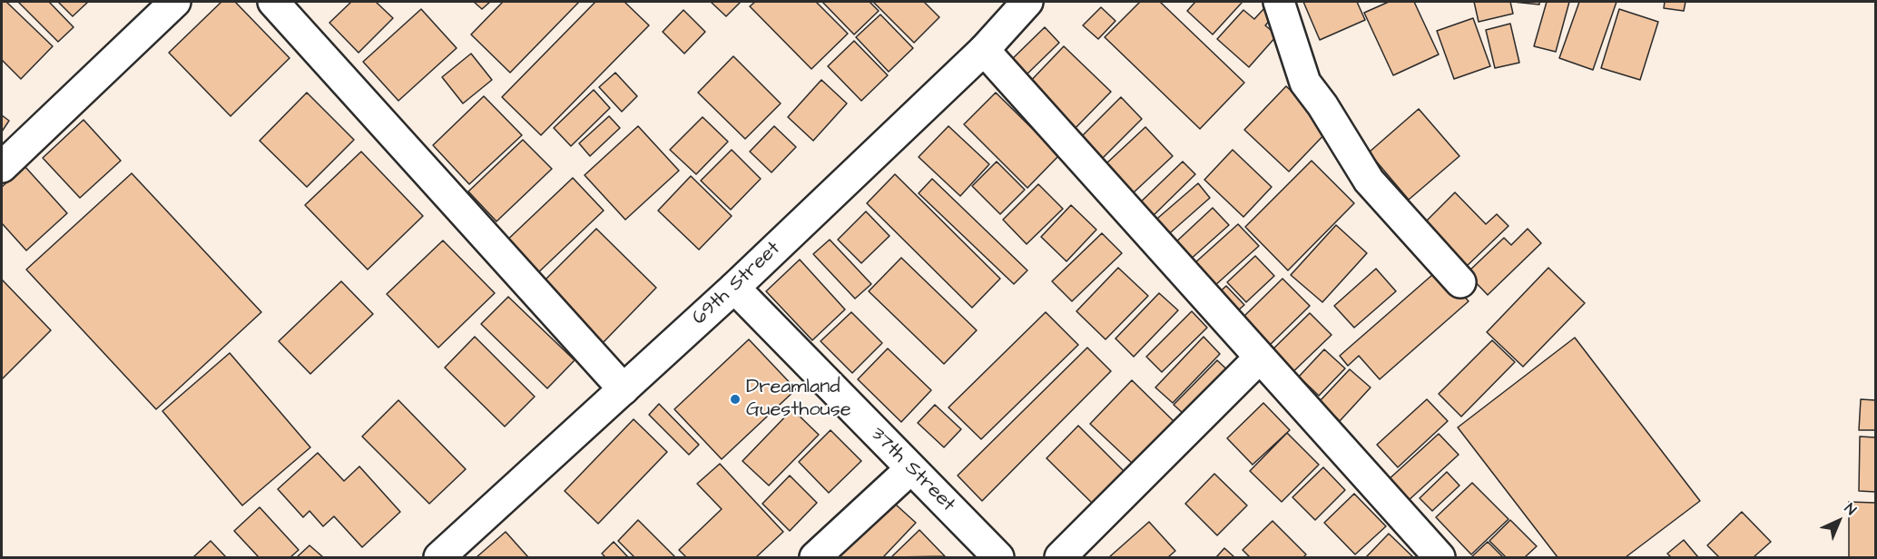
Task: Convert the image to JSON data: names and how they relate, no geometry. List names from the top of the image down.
{
  "streets": {
    "street": ["69th Street", "37th Street"]
  },
  "crossings": [
    ["69th Street", "37th Street"]
  ],
  "places": ["Dreamland Guesthouse"],
  "north": "top right"
}
